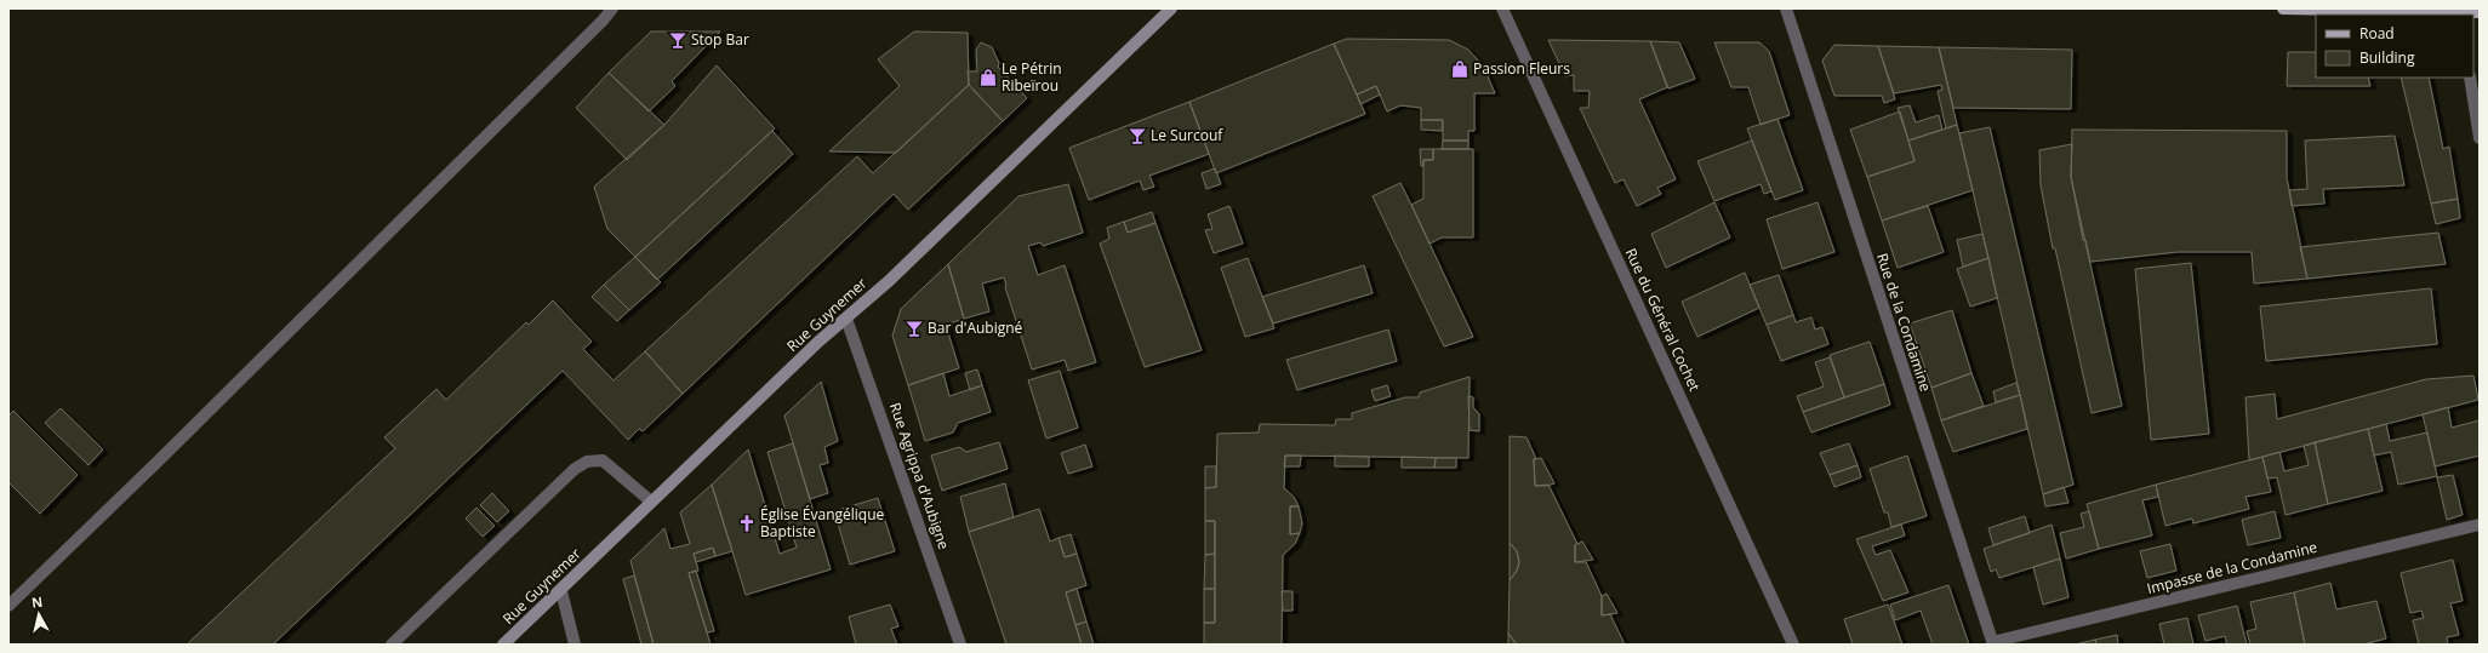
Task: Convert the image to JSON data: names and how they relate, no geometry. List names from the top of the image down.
{
  "streets": {
    "main road": ["Rue Guynemer"],
    "street": [
      "Rue du Général Cochet",
      "Rue de la Condamine",
      "Rue Agrippa d'Aubigne",
      "Impasse de la Condamine"
    ]
  },
  "crossings": [
    ["Rue Guynemer", "Rue Agrippa d'Aubigne"],
    ["Rue de la Condamine", "Impasse de la Condamine"]
  ],
  "places": {
    "bar": ["Stop Bar", "Le Surcouf", "Bar d'Aubigné"],
    "shop": ["Passion Fleurs", "Le Pétrin Ribeïrou"],
    "church": ["Église Évangélique Baptiste"]
  },
  "legend": ["Road", "Building"],
  "north": "top"
}
